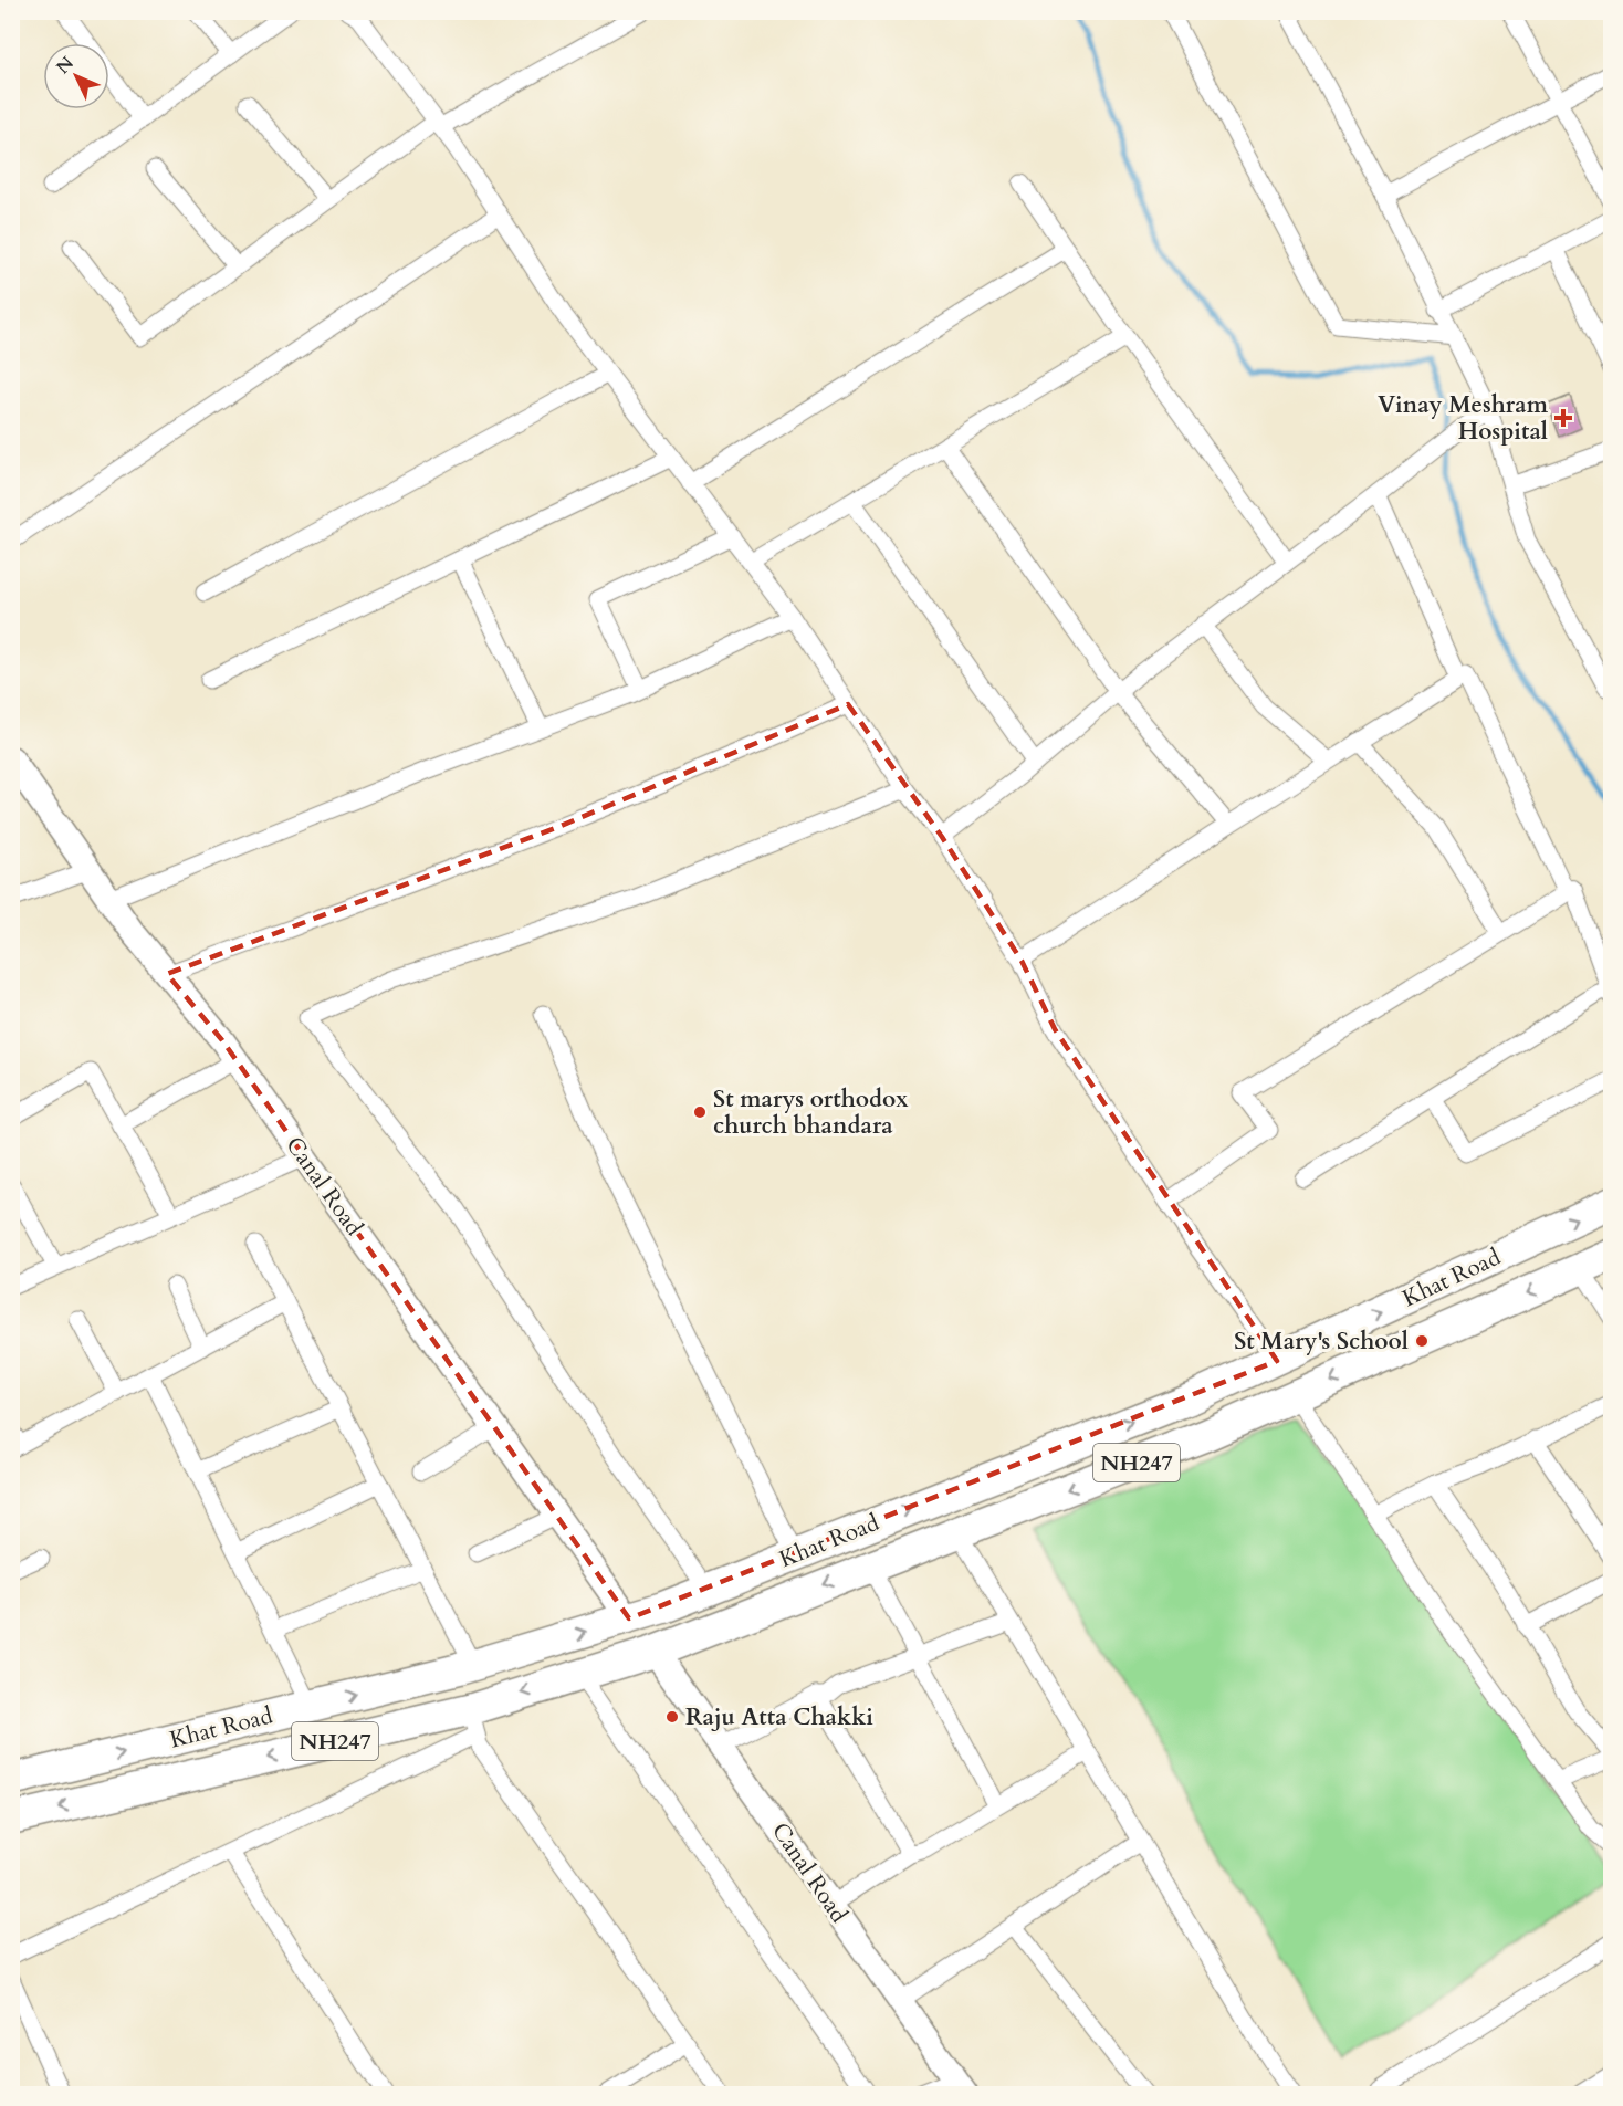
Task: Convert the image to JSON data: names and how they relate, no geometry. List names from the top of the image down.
{
  "streets": {
    "highway": ["Khat Road", "NH247"],
    "street": ["Canal Road"]
  },
  "crossings": [
    ["Canal Road", "Khat Road"]
  ],
  "places": {
    "health": ["Vinay Meshram Hospital"],
    "other": ["St marys orthodox church bhandara", "St Mary's School", "Raju Atta Chakki"]
  },
  "north": "top left"
}
